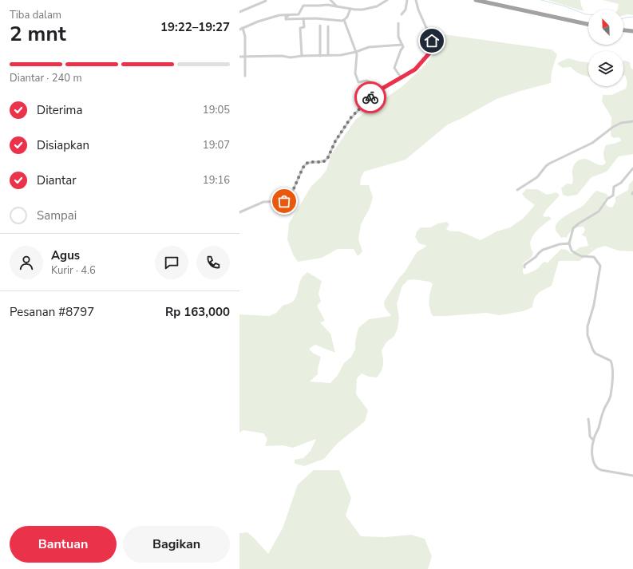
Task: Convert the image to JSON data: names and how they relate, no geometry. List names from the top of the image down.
{
  "north": "top left",
  "page": {
    "heading": ["2 mnt", "Tiba dalam", "19:22–19:27"],
    "panel": [
      "Agus",
      "Kurir · 4.6",
      "Pesanan #8797",
      "Rp 163,000"
    ],
    "bar": "Diantar · 240 m",
    "list": [
      ["Diterima", "19:05"],
      ["Disiapkan", "19:07"],
      ["Diantar", "19:16"],
      "Sampai"
    ],
    "buttons": ["Bantuan", "Bagikan"]
  }
}
